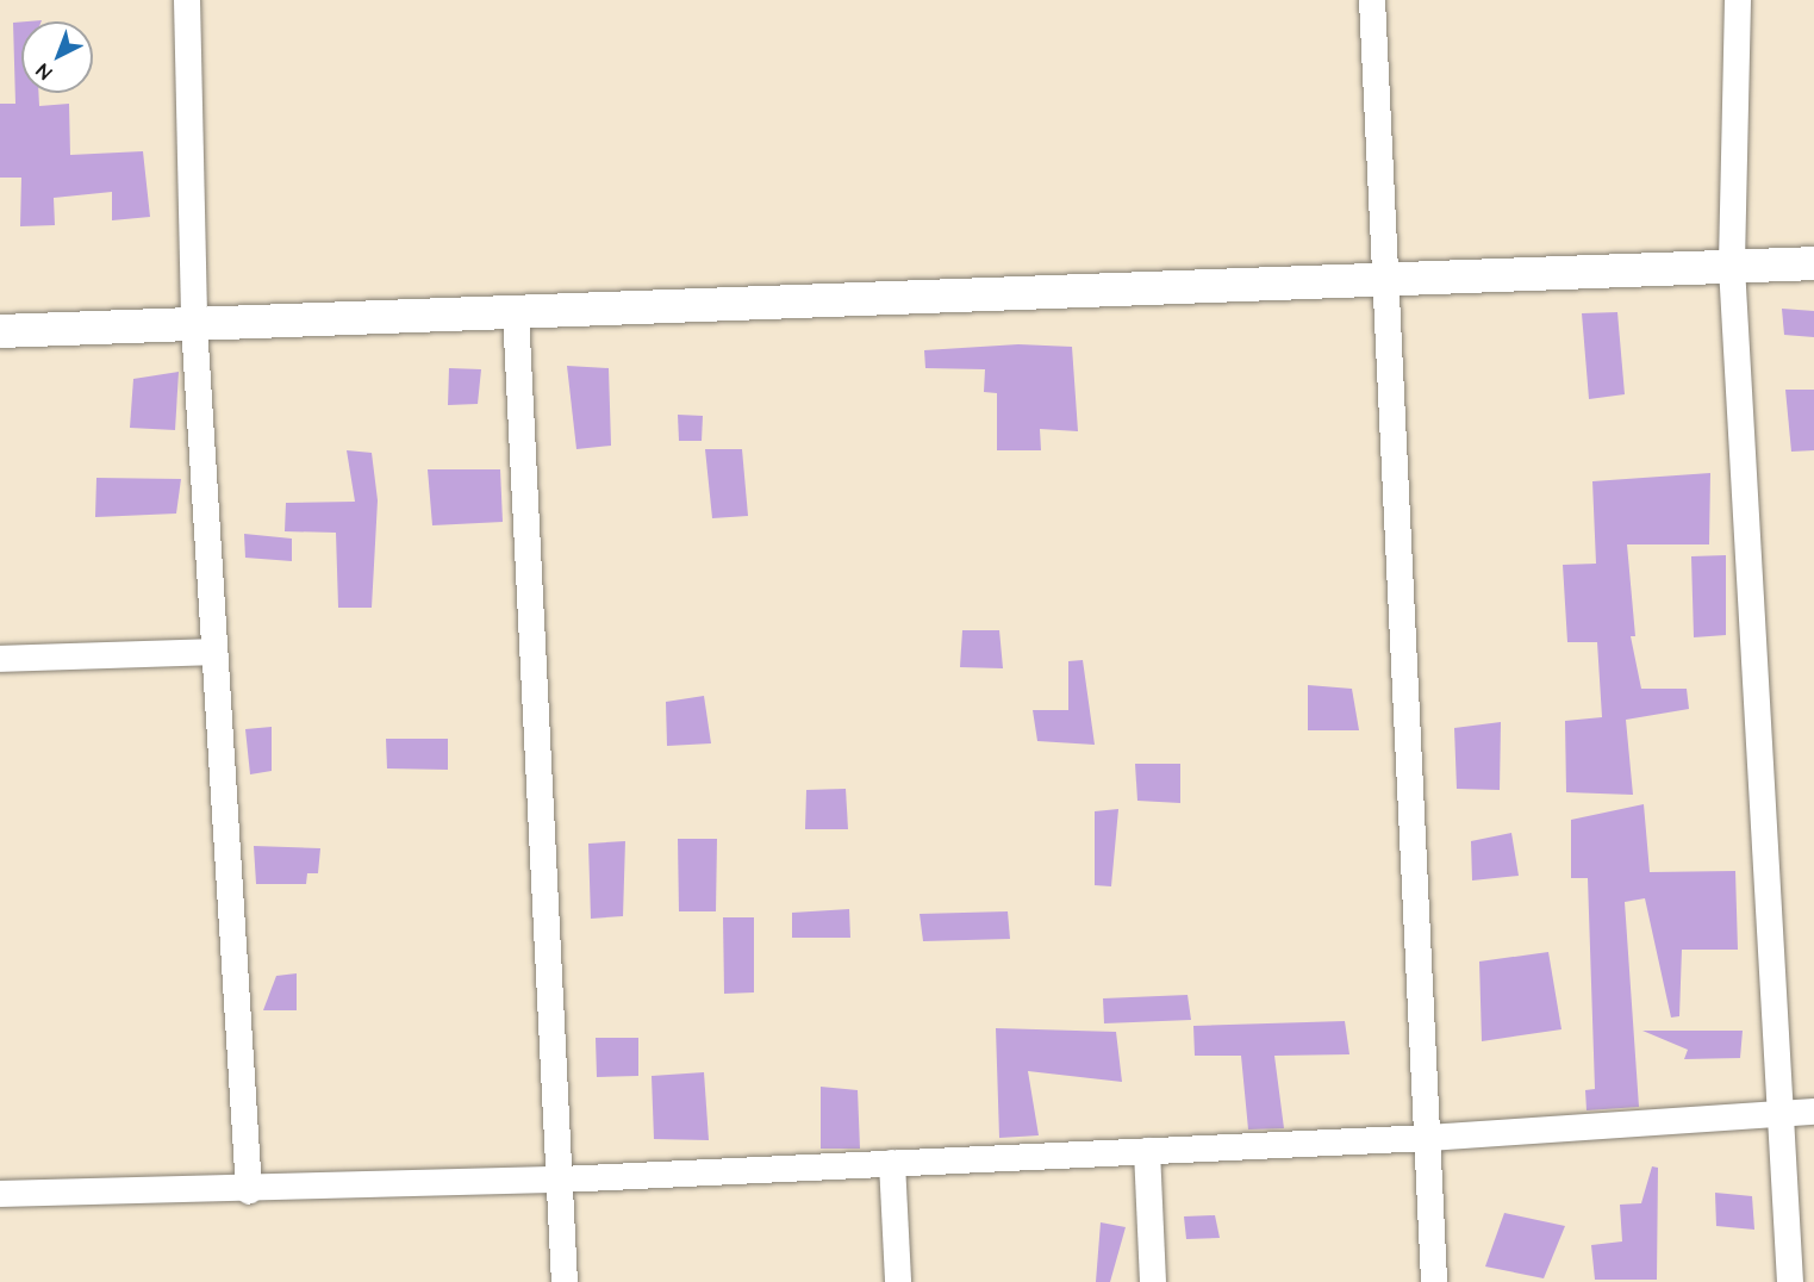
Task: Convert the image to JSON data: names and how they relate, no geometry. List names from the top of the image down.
{
  "north": "bottom left"
}
